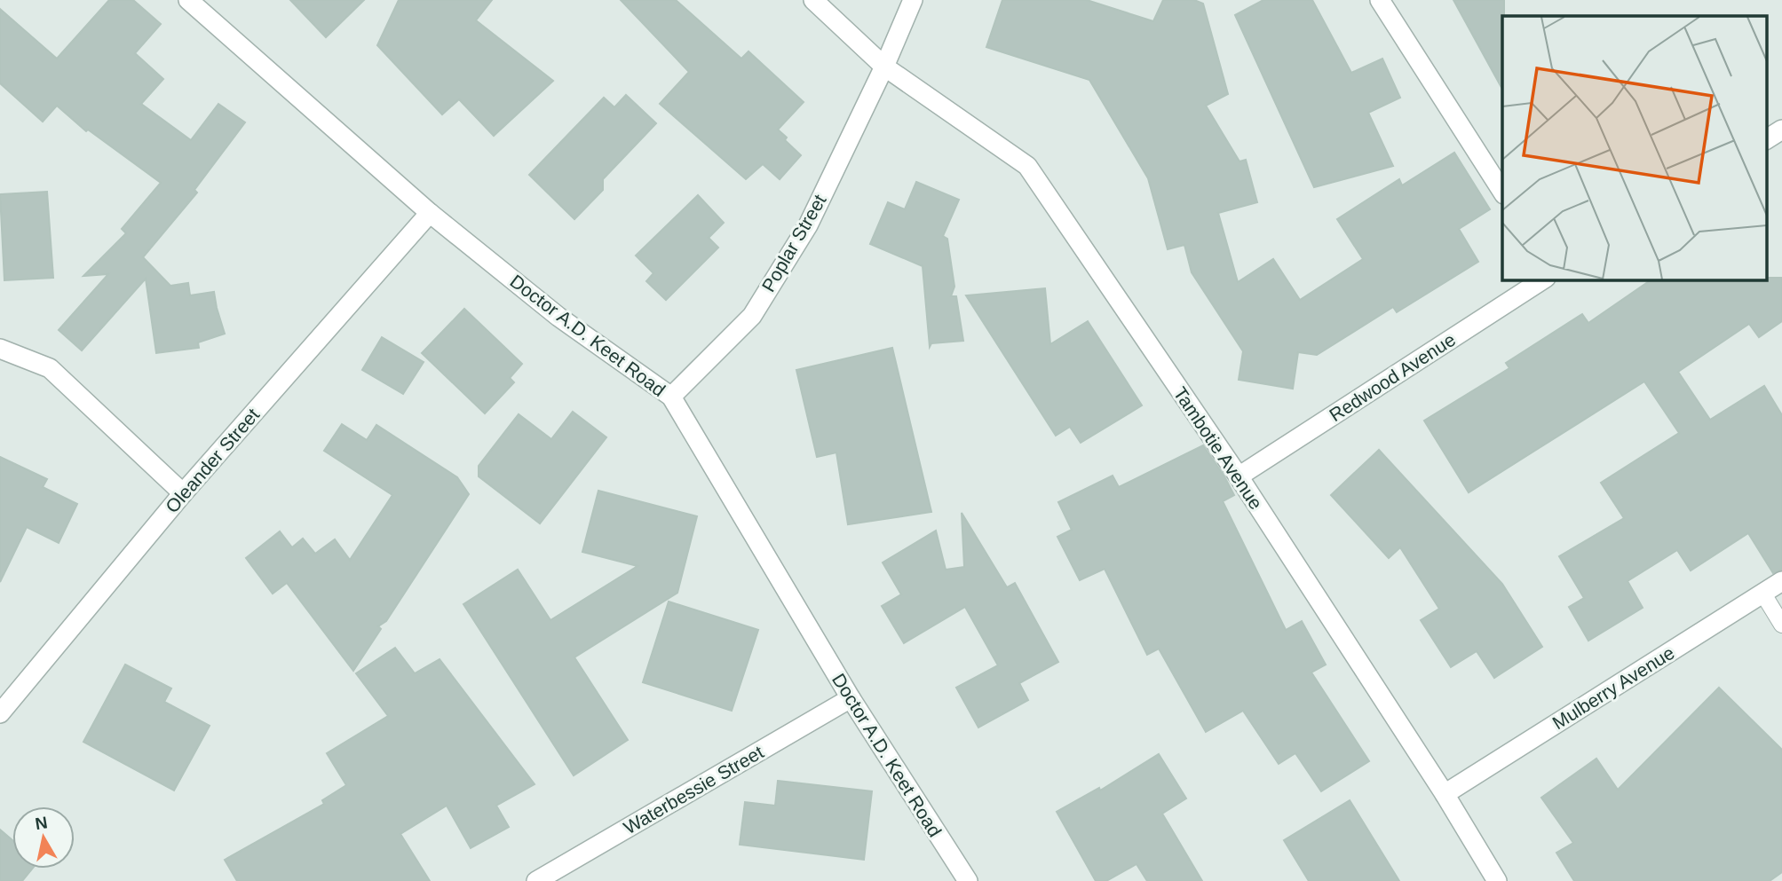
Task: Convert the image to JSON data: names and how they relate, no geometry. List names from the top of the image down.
{
  "streets": {
    "street": [
      "Poplar Street",
      "Doctor A.D. Keet Road",
      "Redwood Avenue",
      "Tambotie Avenue",
      "Oleander Street",
      "Mulberry Avenue",
      "Waterbessie Street"
    ]
  },
  "crossings": [
    ["Poplar Street", "Doctor A.D. Keet Road"],
    ["Poplar Street", "Tambotie Avenue"],
    ["Doctor A.D. Keet Road", "Oleander Street"],
    ["Doctor A.D. Keet Road", "Waterbessie Street"],
    ["Redwood Avenue", "Tambotie Avenue"],
    ["Tambotie Avenue", "Mulberry Avenue"]
  ],
  "north": "top"
}
